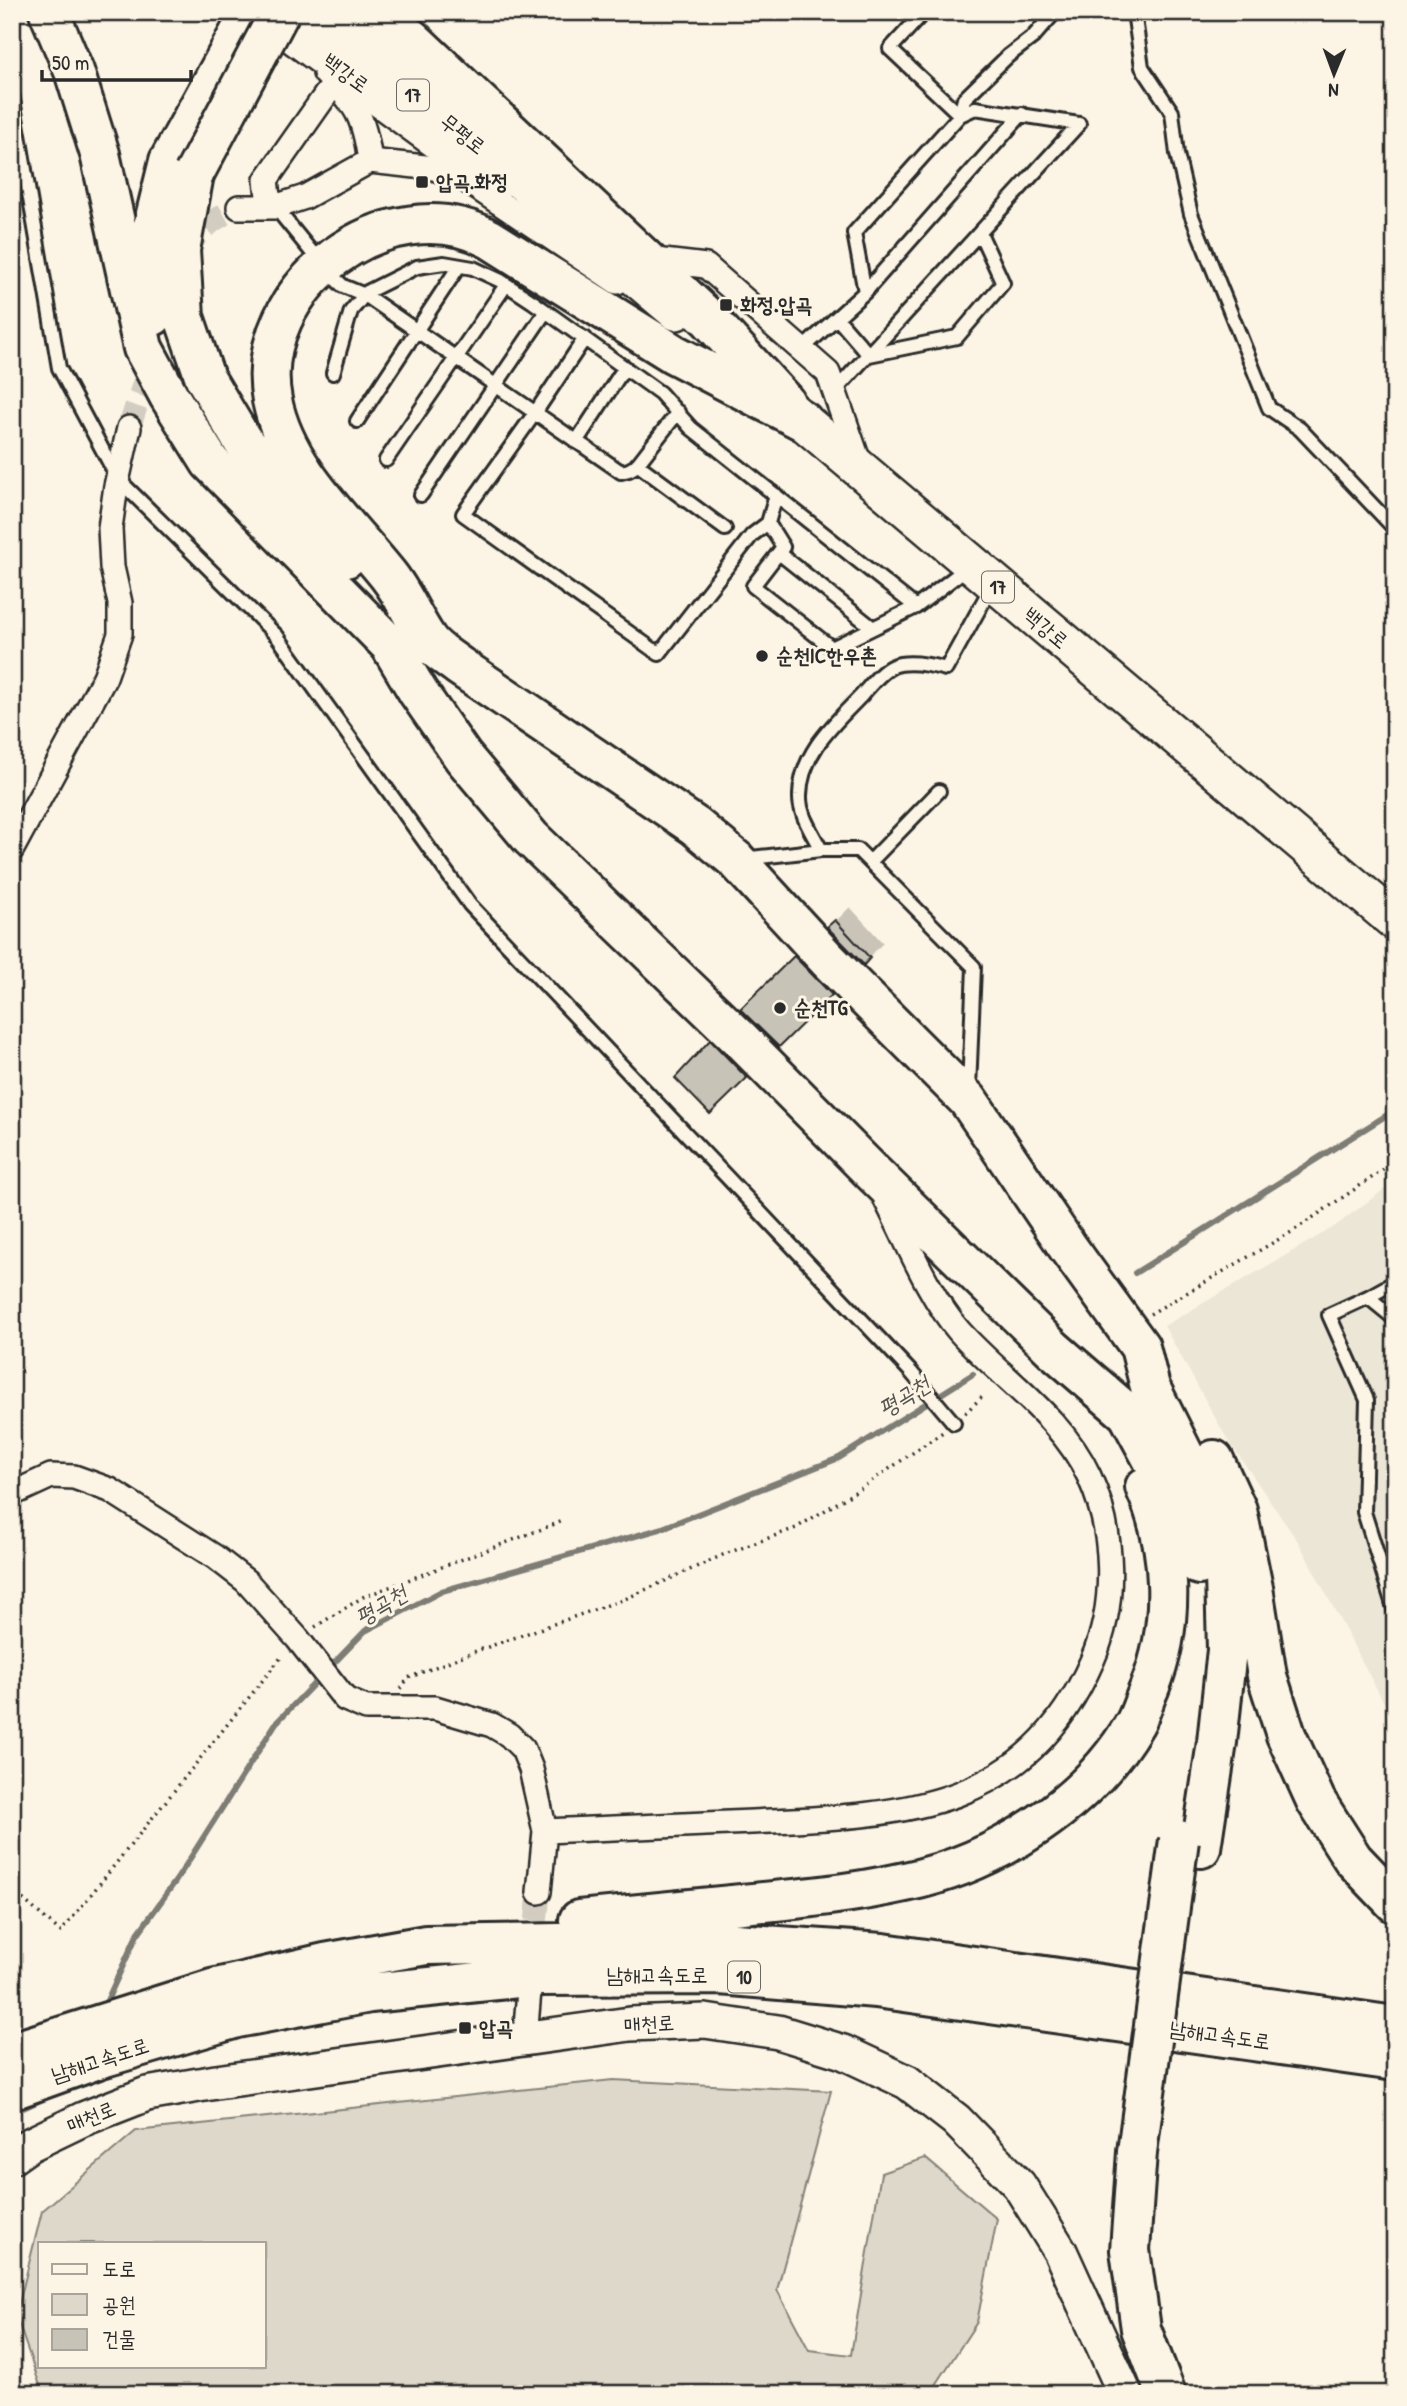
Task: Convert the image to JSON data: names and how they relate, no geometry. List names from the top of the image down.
{
  "streets": {
    "highway": [
      "17",
      "무평로",
      "남해고속도로",
      "10"
    ],
    "main road": ["백강로", "매천로"]
  },
  "crossings": [
    ["백강로", "무평로"]
  ],
  "water": ["평곡천"],
  "places": {
    "transit": ["압곡.화정", "화정.압곡", "압곡"],
    "other": ["순천IC한우촌", "순천TG"]
  },
  "legend": ["도로", "공원", "건물"],
  "scale_bar": "50 m",
  "north": "bottom"
}
